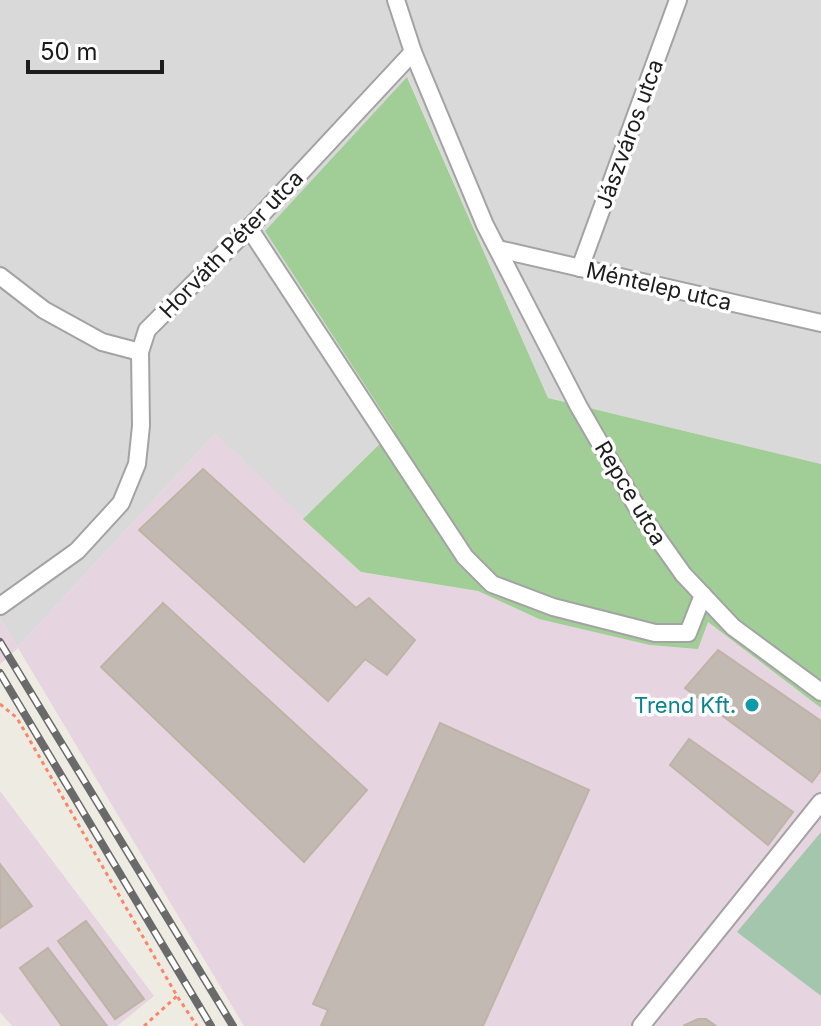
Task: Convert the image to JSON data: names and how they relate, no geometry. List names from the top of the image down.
{
  "streets": {
    "street": [
      "Jászváros utca",
      "Horváth Péter utca",
      "Méntelep utca",
      "Repce utca"
    ]
  },
  "crossings": [
    ["Jászváros utca", "Méntelep utca"],
    ["Horváth Péter utca", "Repce utca"],
    ["Méntelep utca", "Repce utca"]
  ],
  "places": ["Trend Kft."],
  "scale_bar": "50 m"
}
